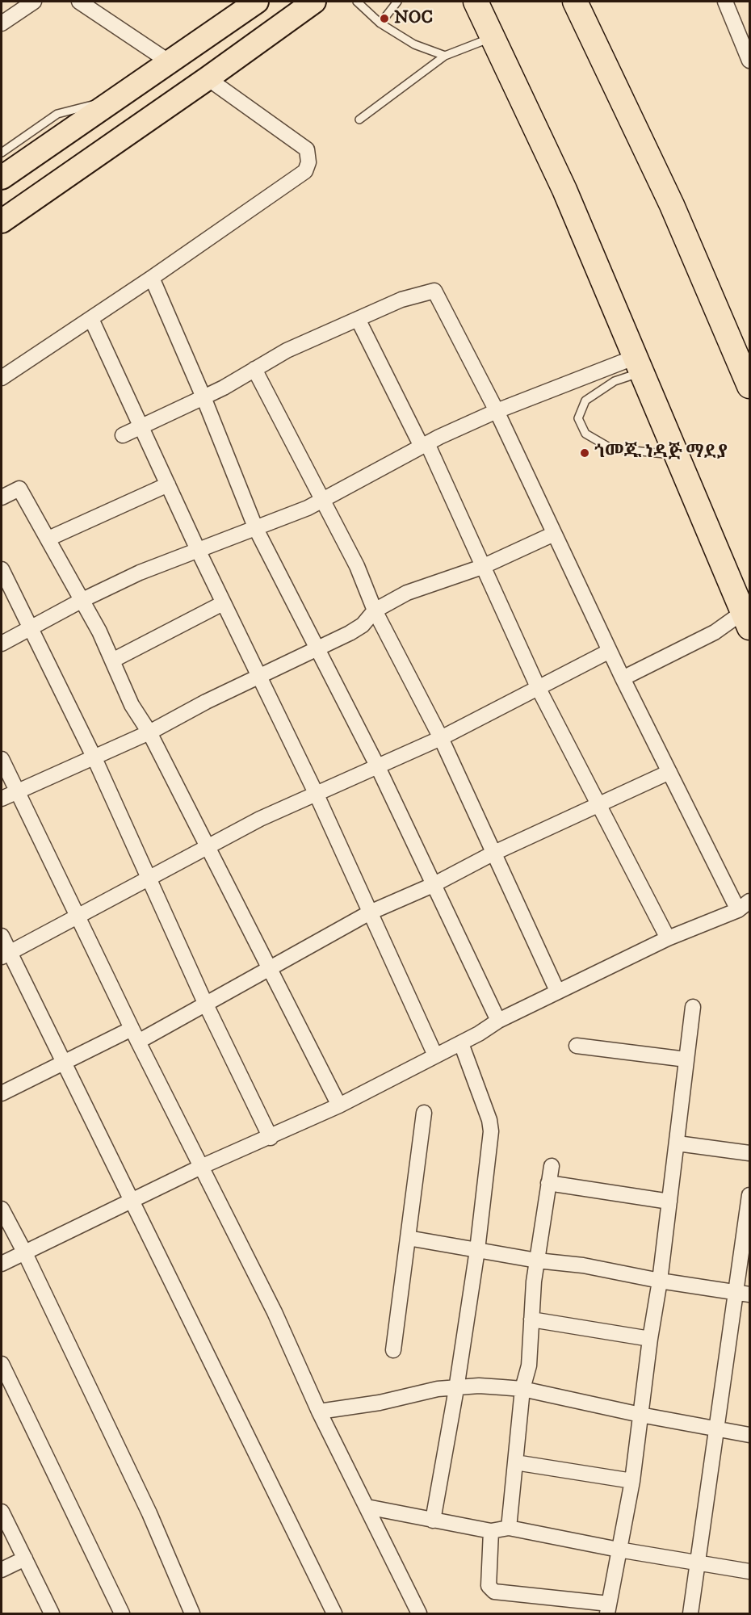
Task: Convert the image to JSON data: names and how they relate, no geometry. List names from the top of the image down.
{
  "places": ["NOC", "ጎመጁ ነዳጅ ማደያ"]
}
